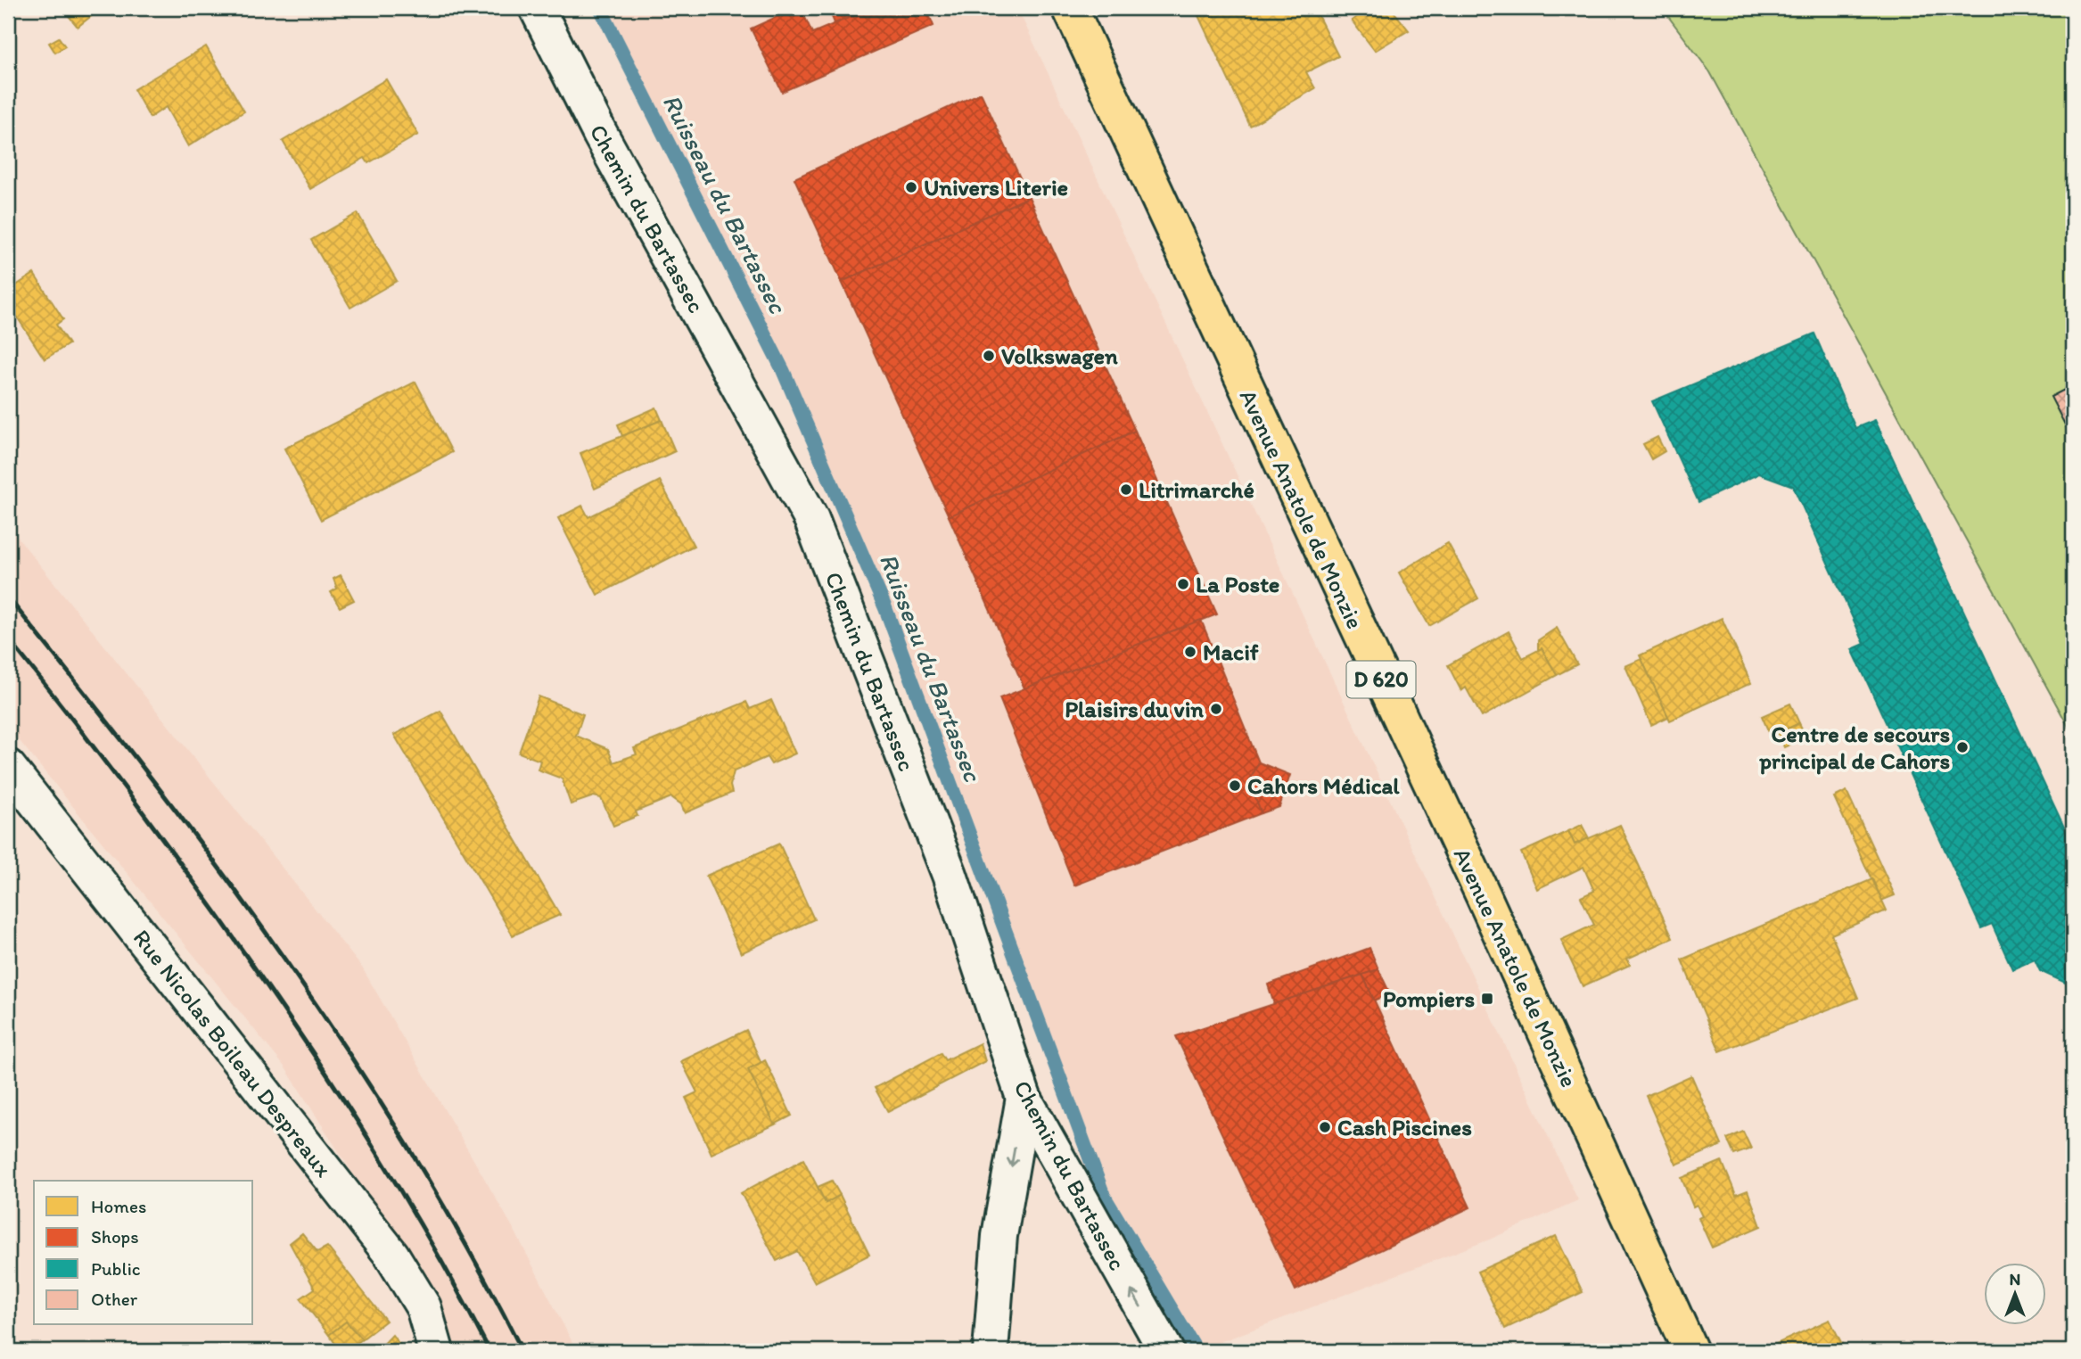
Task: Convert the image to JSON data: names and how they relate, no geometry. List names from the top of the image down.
{
  "streets": {
    "main road": ["Avenue Anatole de Monzie", "D 620"],
    "street": ["Chemin du Bartassec", "Rue Nicolas Boileau Despreaux"]
  },
  "water": ["Ruisseau du Bartassec"],
  "places": {
    "other": [
      "Univers Literie",
      "Volkswagen",
      "Litrimarché",
      "La Poste",
      "Macif",
      "Plaisirs du vin",
      "Centre de secours principal de Cahors",
      "Cahors Médical",
      "Cash Piscines"
    ],
    "transit": ["Pompiers"]
  },
  "legend": [
    "Homes",
    "Shops",
    "Public",
    "Other"
  ],
  "north": "top"
}
